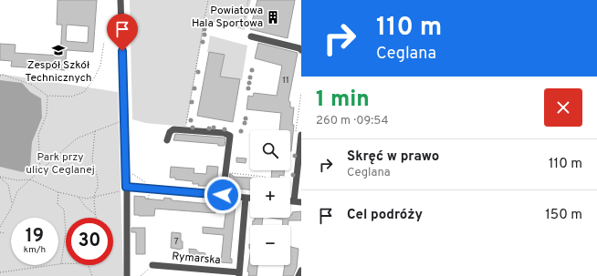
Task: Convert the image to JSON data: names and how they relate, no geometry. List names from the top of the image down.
{
  "streets": {
    "street": ["Rymarska"]
  },
  "parks": ["Park przy ulicy Ceglanej"],
  "places": {
    "building": ["Powiatowa Hala Sportowa"],
    "school or university": ["Zespół Szkół Technicznych"]
  },
  "house_numbers": ["11", "7"],
  "page": {
    "turn": ["110 m", "Ceglana"],
    "heading": ["1 min", "260 m · 09:54"],
    "map_buttons": ["+", "−"],
    "list": [
      {
        "name": "Skręć w prawo",
        "note": "Ceglana",
        "value": "110 m"
      },
      {
        "name": "Cel podróży",
        "value": "150 m"
      }
    ],
    "speed": "19 km/h",
    "limit": "30"
  }
}
